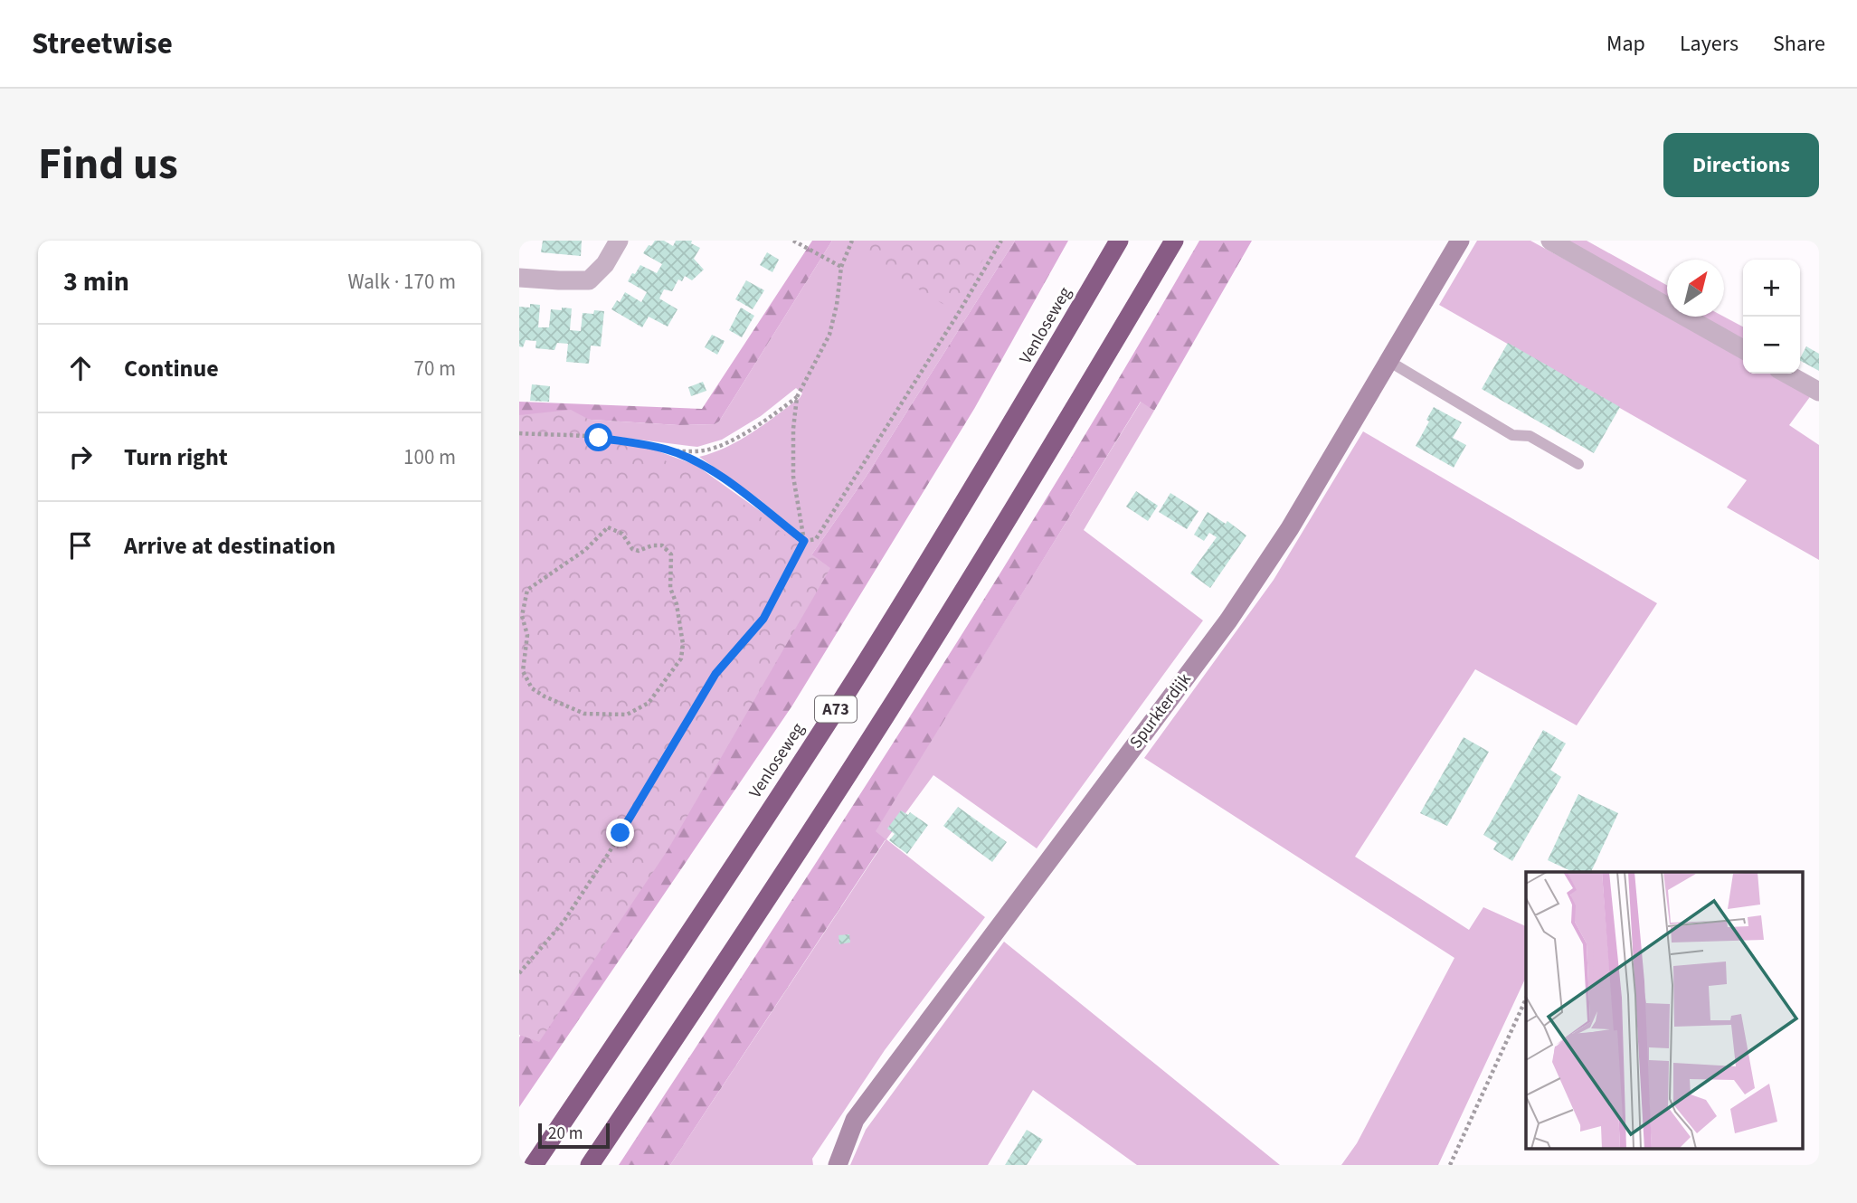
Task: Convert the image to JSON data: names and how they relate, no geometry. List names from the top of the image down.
{
  "streets": {
    "highway": ["Venloseweg", "A73"],
    "street": ["Spurkterdijk"]
  },
  "scale_bar": "20 m",
  "north": "top right",
  "page": {
    "header": "Streetwise",
    "nav": ["Map", "Layers", "Share"],
    "title": "Find us",
    "buttons": "Directions",
    "heading": ["3 min", "Walk · 170 m"],
    "map_buttons": ["+", "−"],
    "list": [
      ["Continue", "70 m"],
      ["Turn right", "100 m"],
      "Arrive at destination"
    ],
    "scale": "20 m"
  }
}
